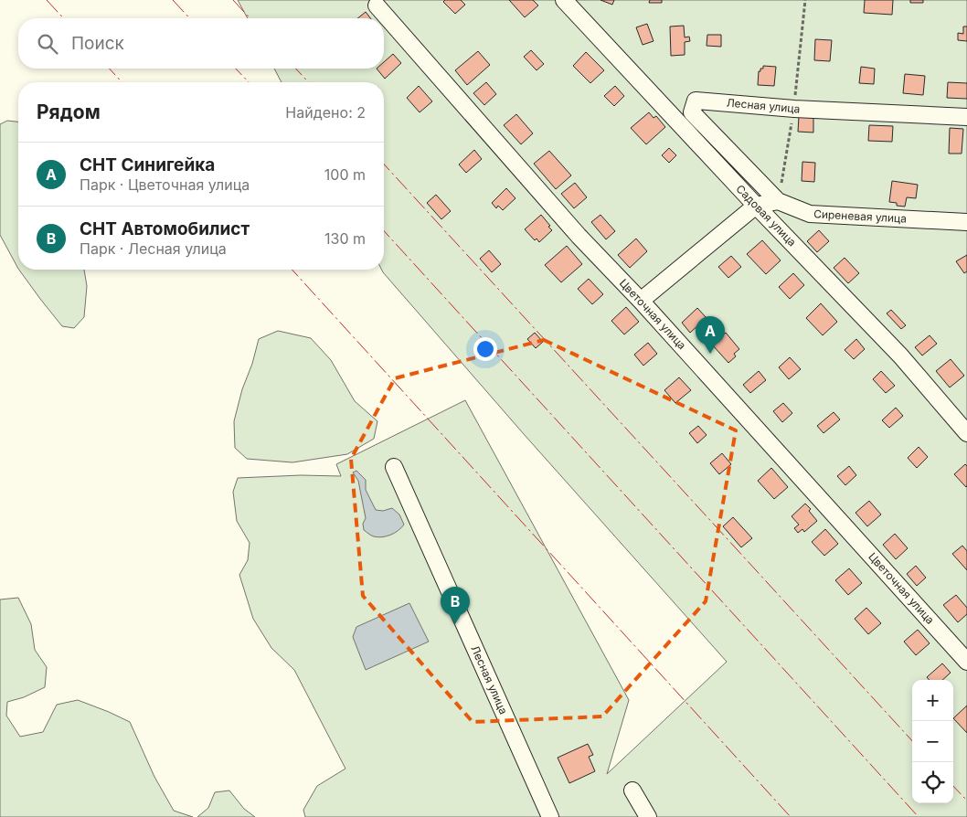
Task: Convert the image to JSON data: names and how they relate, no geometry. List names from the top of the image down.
{
  "streets": {
    "street": [
      "Лесная улица",
      "Садовая улица",
      "Сиреневая улица",
      "Цветочная улица"
    ]
  },
  "crossings": [
    ["Лесная улица", "Сиреневая улица"]
  ],
  "page": {
    "search": "Поиск",
    "heading": ["Рядом", "Найдено: 2"],
    "list": [
      {
        "mark": "A",
        "name": "СНТ Синигейка",
        "note": "Парк · Цветочная улица",
        "value": "100 m"
      },
      {
        "mark": "B",
        "name": "СНТ Автомобилист",
        "note": "Парк · Лесная улица",
        "value": "130 m"
      }
    ],
    "pins": ["A", "B"],
    "map_buttons": ["+", "−"]
  }
}
